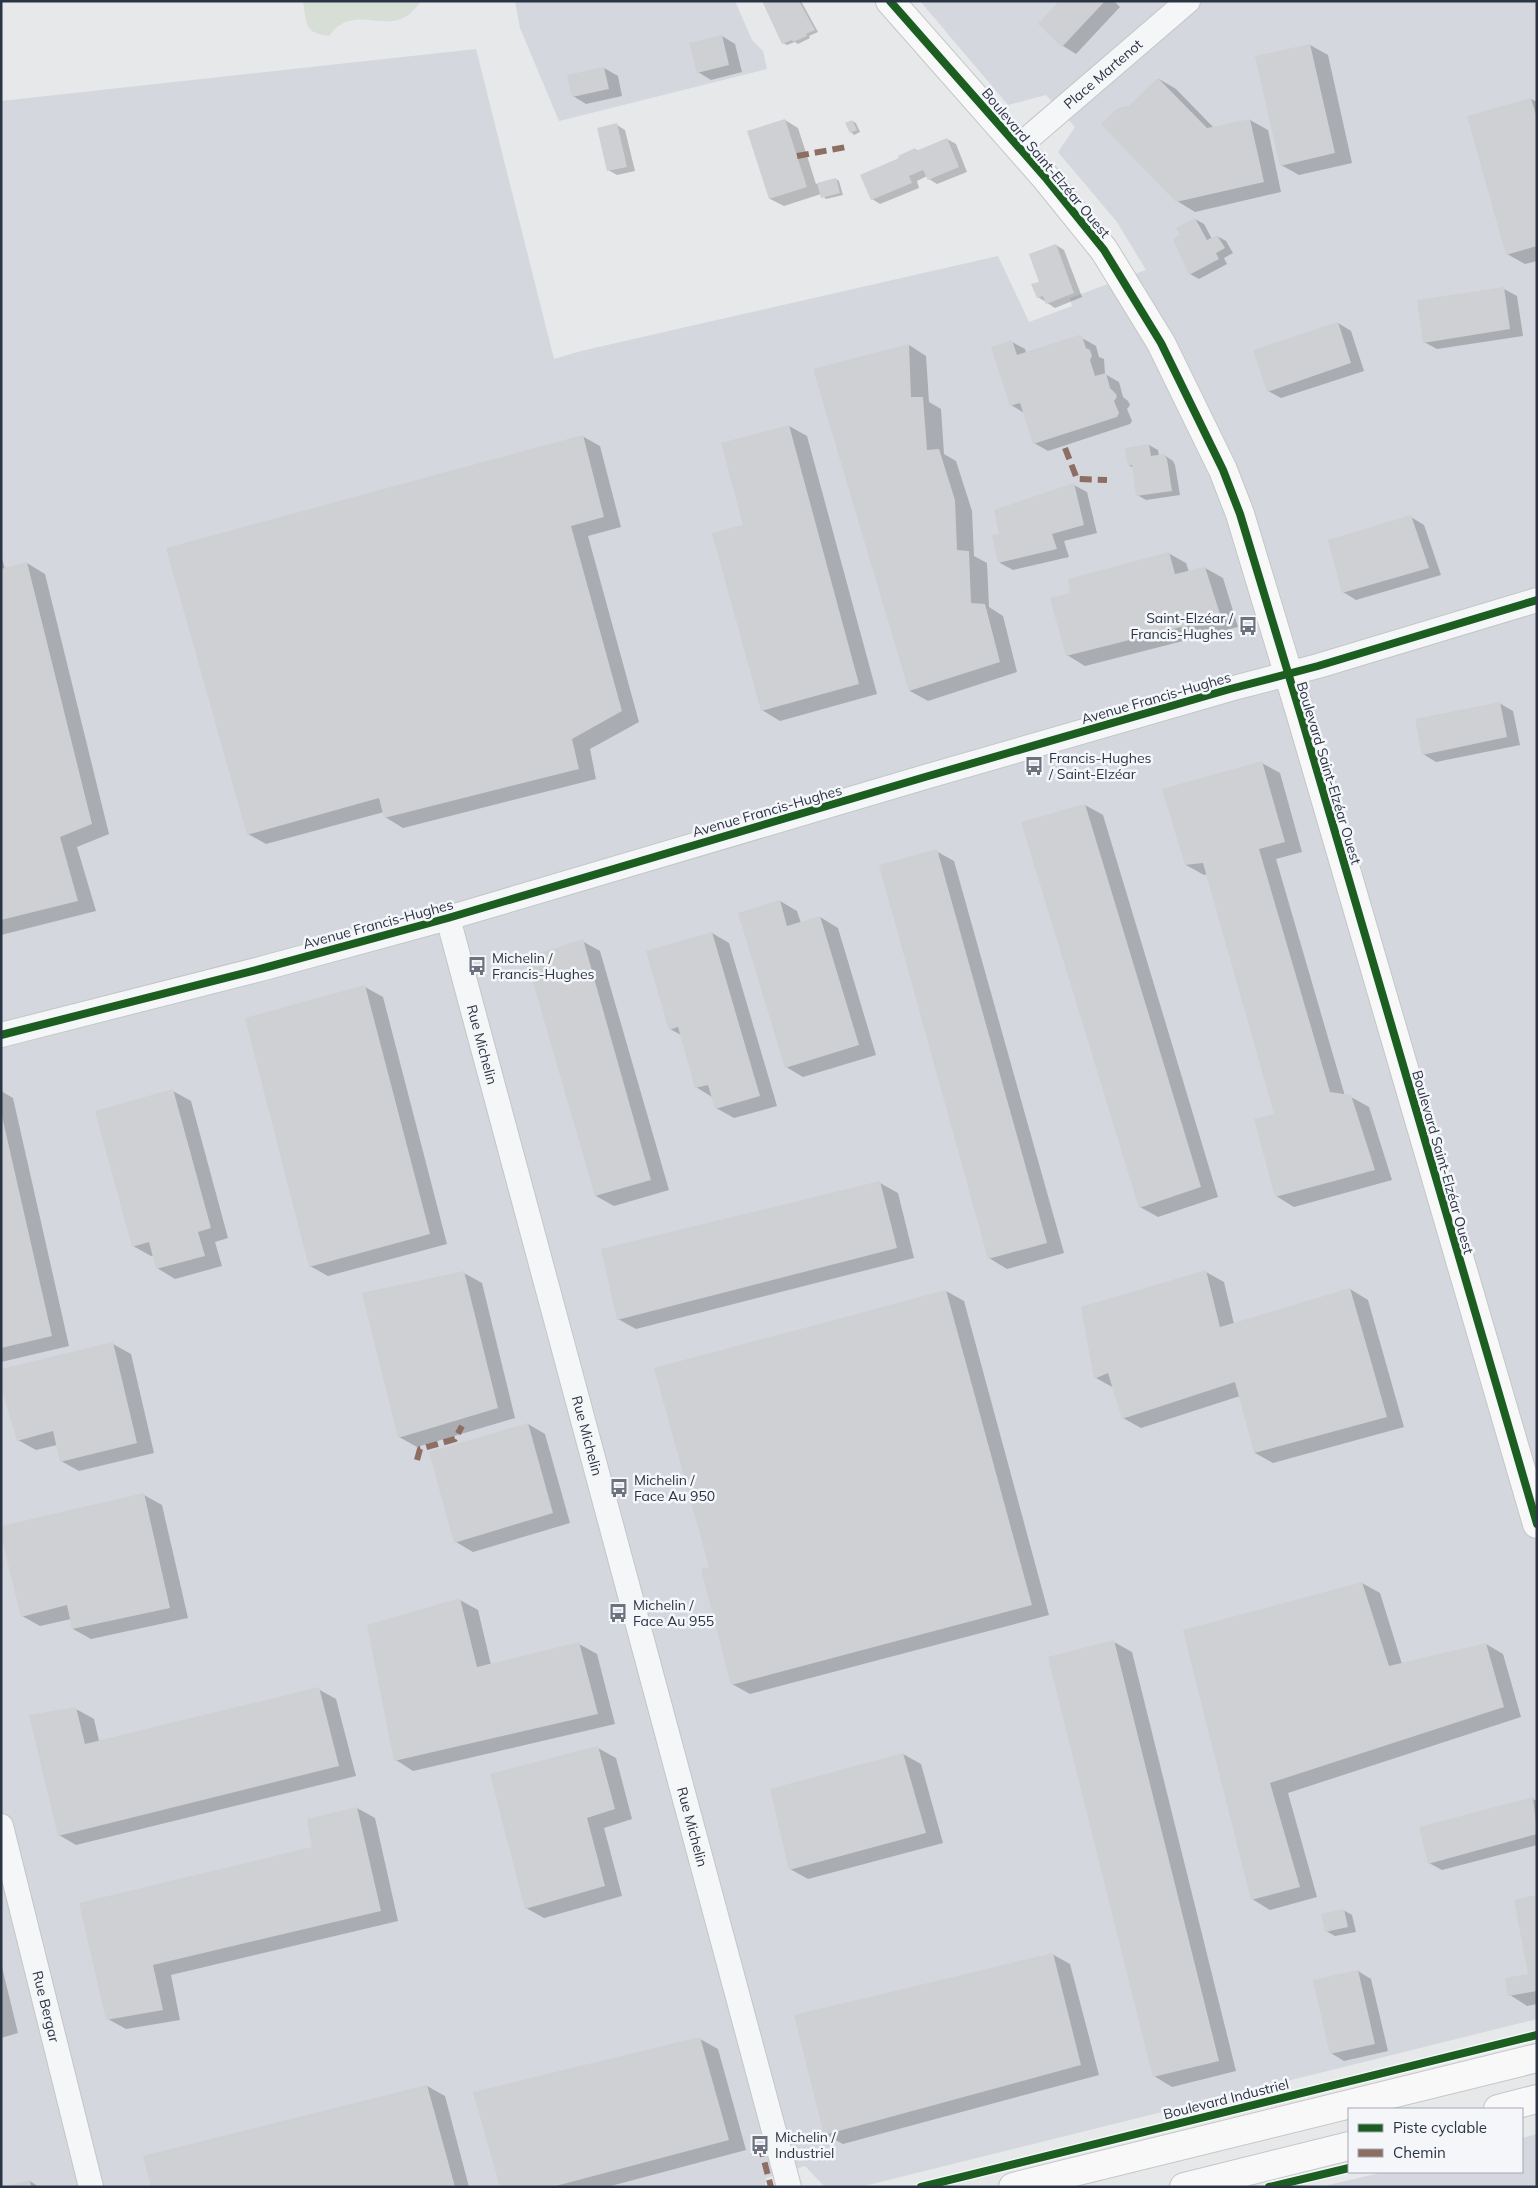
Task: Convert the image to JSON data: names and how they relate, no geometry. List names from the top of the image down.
{
  "streets": {
    "street": [
      "Place Martenot",
      "Boulevard Saint-Elzéar Ouest",
      "Avenue Francis-Hughes",
      "Rue Michelin",
      "Rue Bergar"
    ],
    "cycle path": ["Boulevard Industriel"]
  },
  "crossings": [
    ["Place Martenot", "Boulevard Saint-Elzéar Ouest"],
    ["Boulevard Saint-Elzéar Ouest", "Avenue Francis-Hughes"],
    ["Avenue Francis-Hughes", "Rue Michelin"]
  ],
  "places": {
    "bus stop": [
      "Saint-Elzéar / Francis-Hughes",
      "Francis-Hughes / Saint-Elzéar",
      "Michelin / Francis-Hughes",
      "Michelin / Face Au 950",
      "Michelin / Face Au 955",
      "Michelin / Industriel"
    ]
  },
  "legend": ["Piste cyclable", "Chemin"]
}
